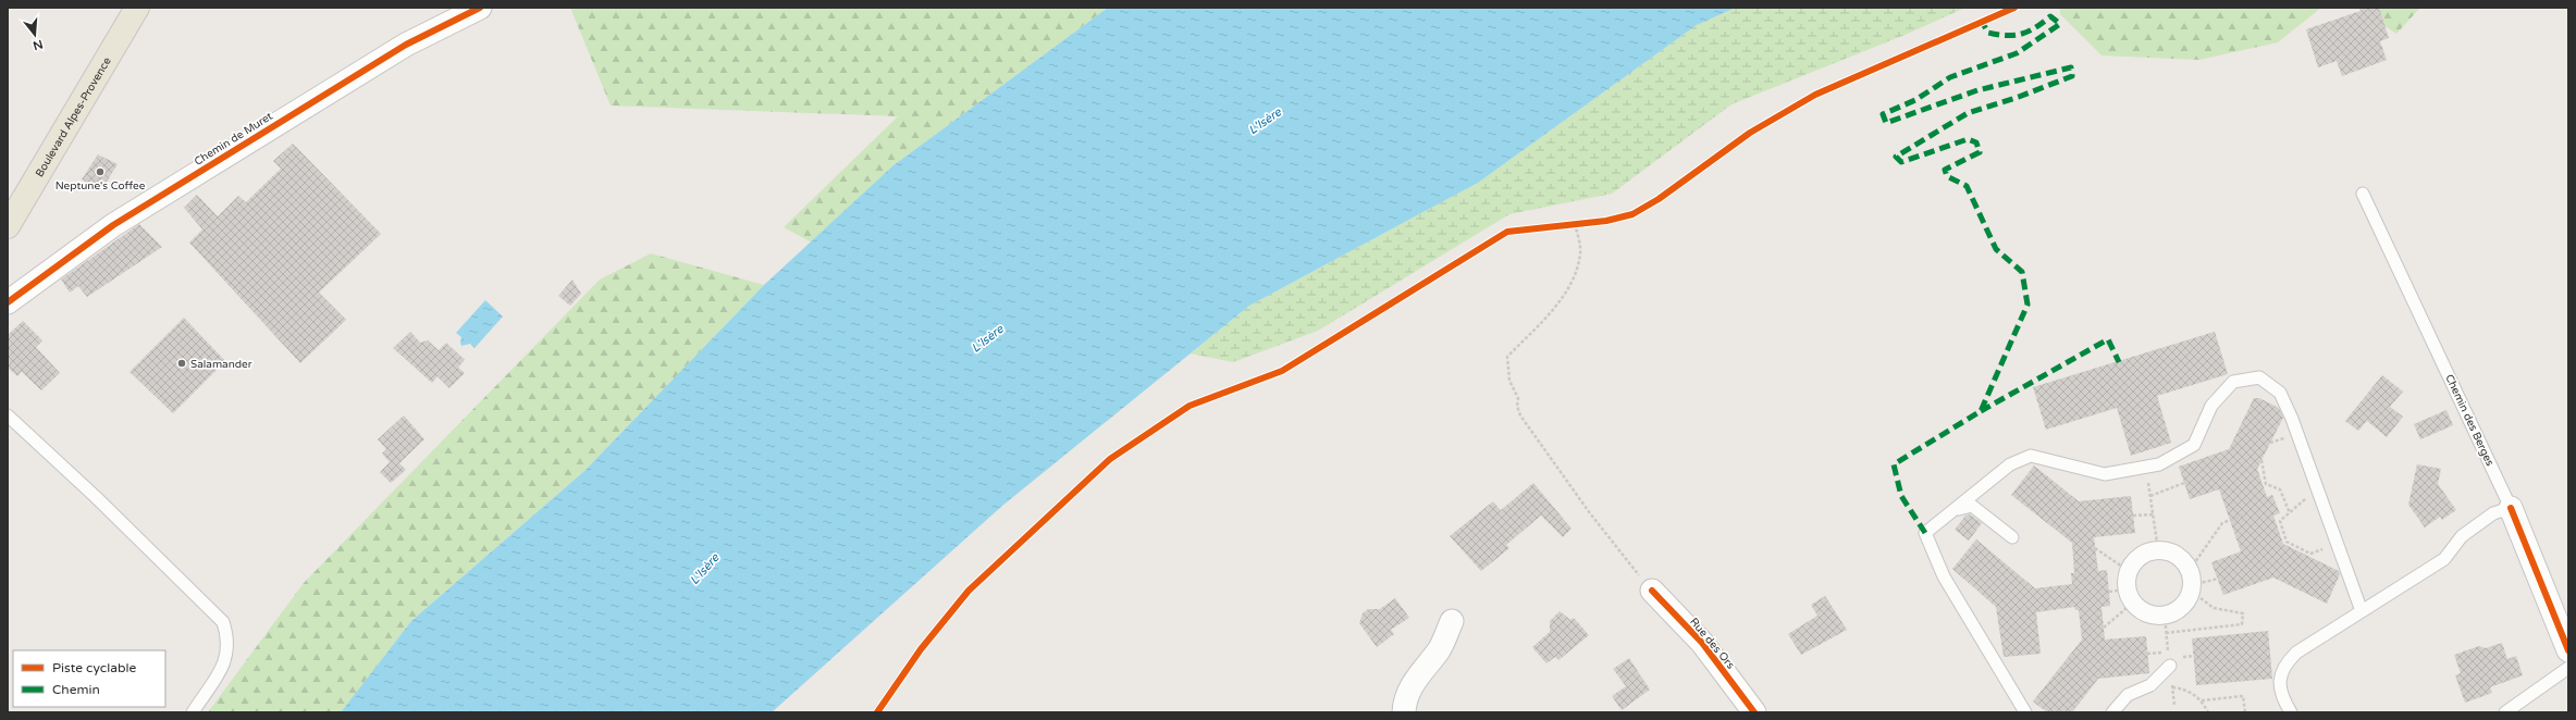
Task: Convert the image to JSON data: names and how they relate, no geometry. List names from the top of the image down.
{
  "streets": {
    "main road": ["Boulevard Alpes-Provence"],
    "street": ["Chemin de Muret", "Chemin des Berges", "Rue des Ors"]
  },
  "water": ["L'Isère"],
  "places": ["Neptune's Coffee", "Salamander"],
  "legend": ["Piste cyclable", "Chemin"],
  "north": "bottom"
}
